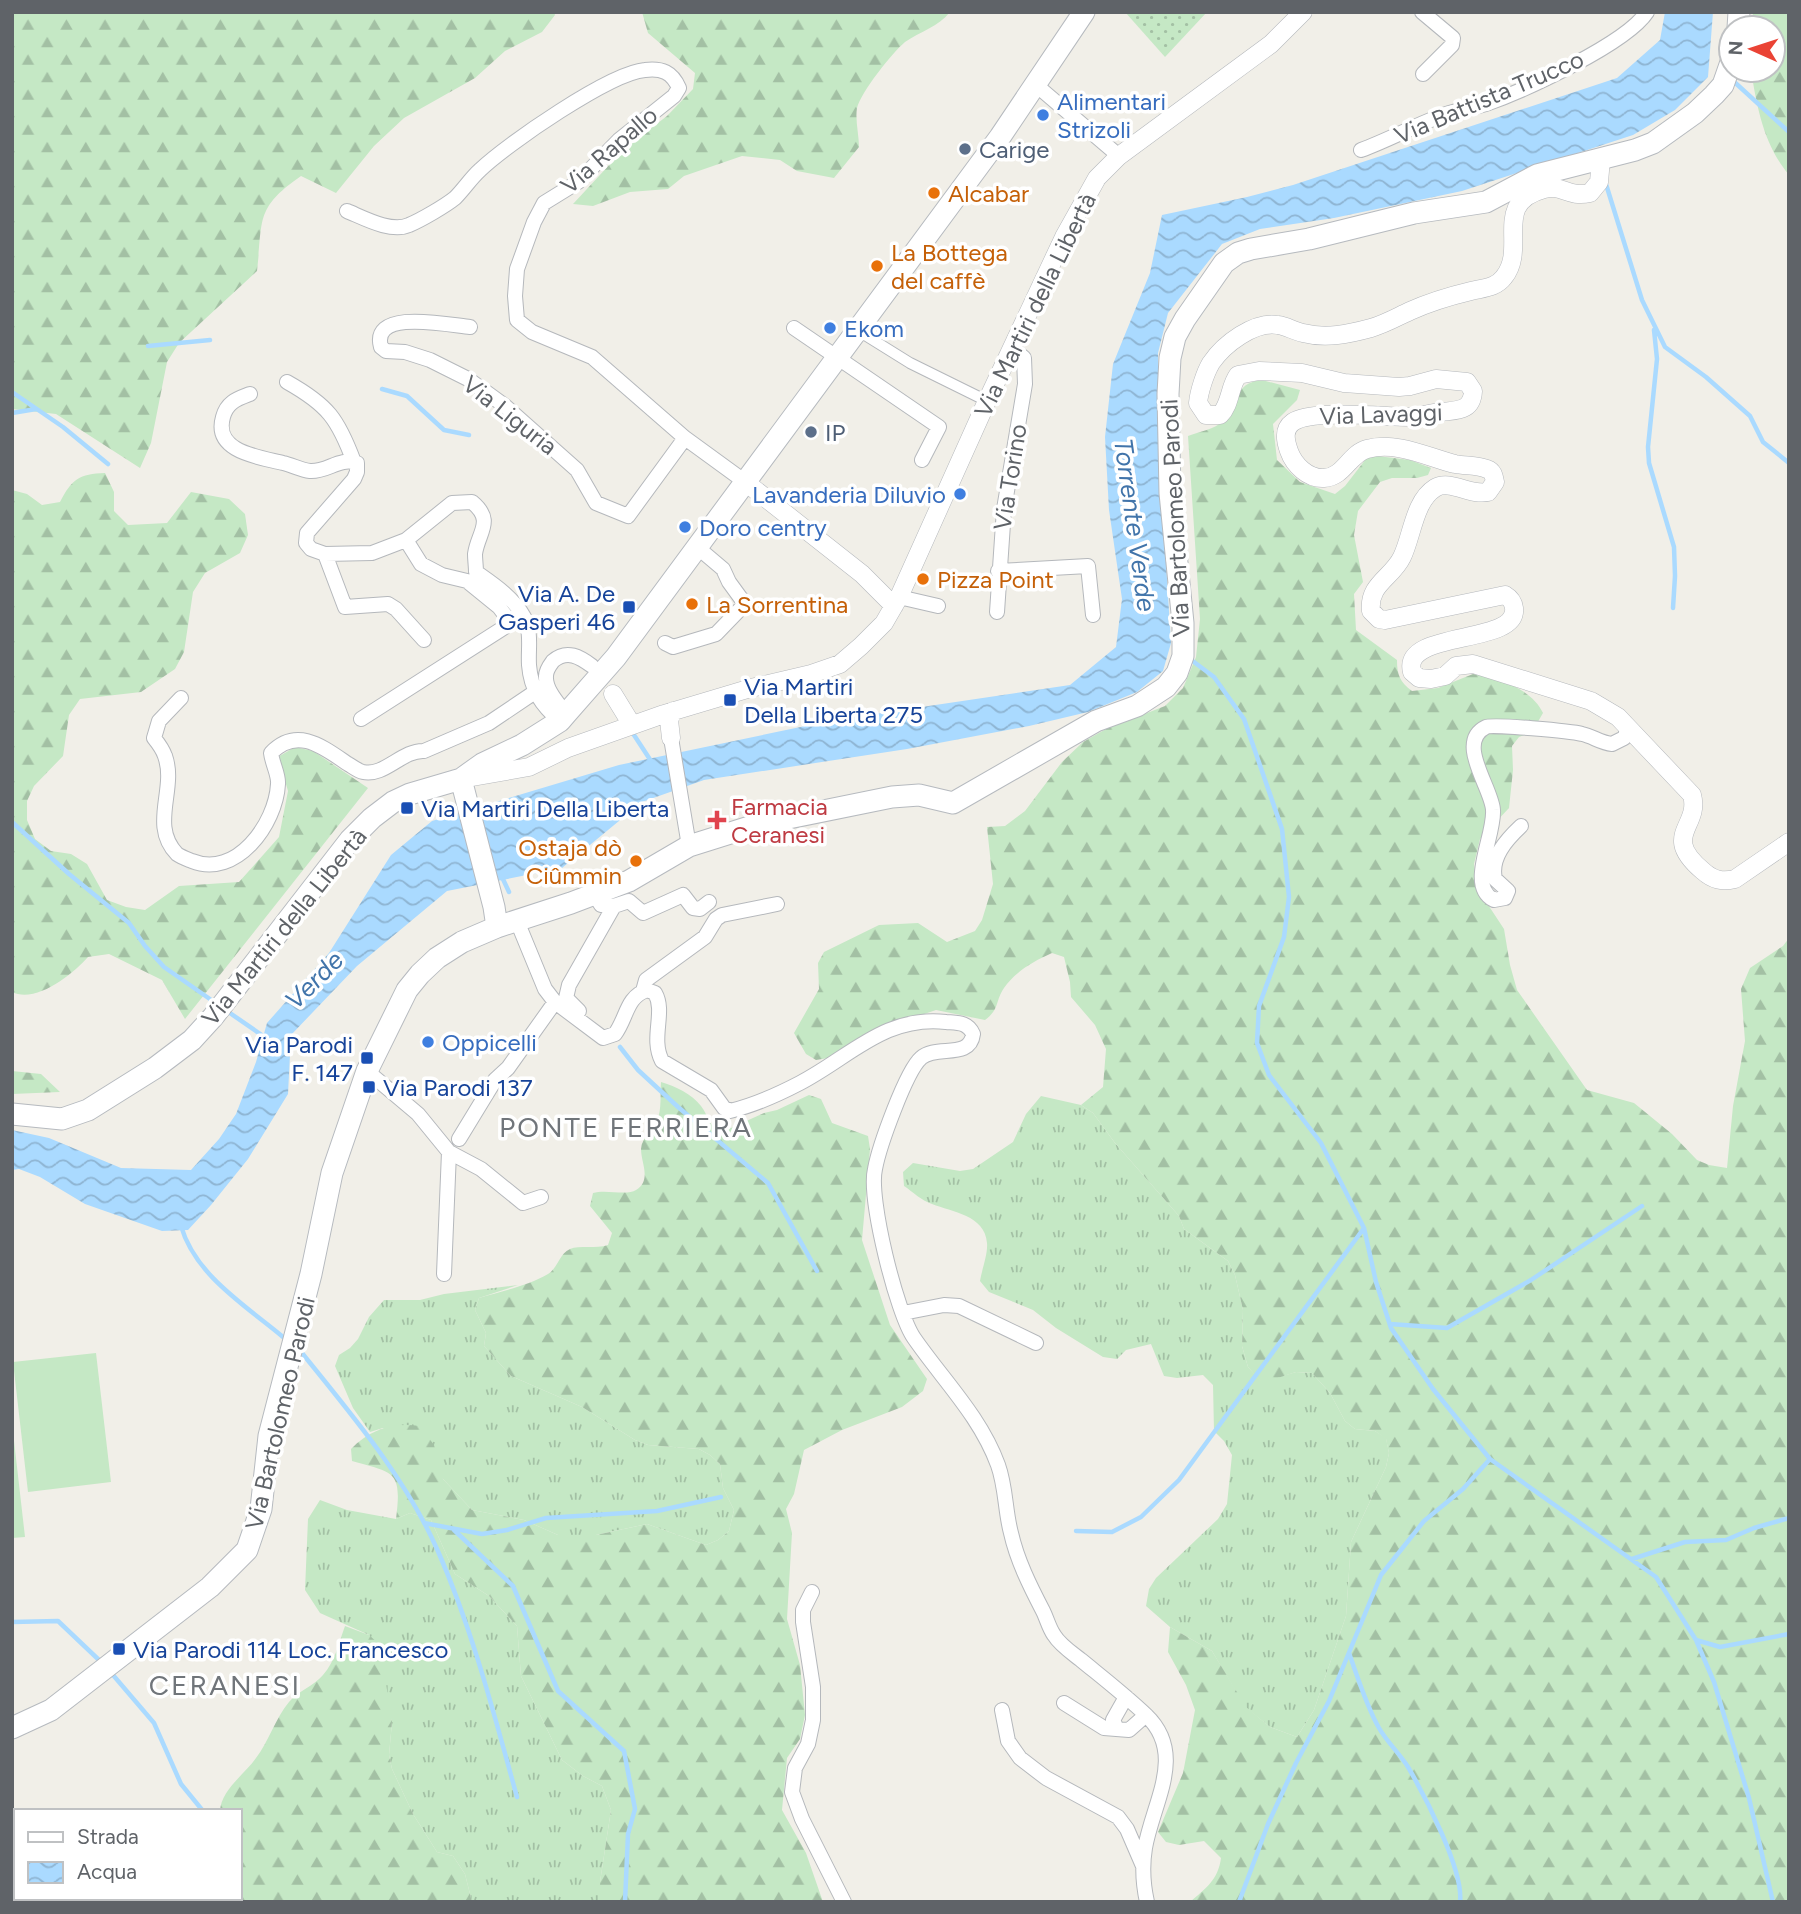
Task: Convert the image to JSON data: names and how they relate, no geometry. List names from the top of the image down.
{
  "streets": {
    "main road": ["Via Martiri della Libertà", "Via Bartolomeo Parodi"],
    "street": [
      "Via Battista Trucco",
      "Via Rapallo",
      "Via Lavaggi",
      "Via Liguria",
      "Via Torino"
    ]
  },
  "crossings": [
    ["Via Rapallo", "Via Liguria"],
    ["Via Martiri della Libertà", "Via Torino"],
    ["Via Lavaggi", "Via Bartolomeo Parodi"]
  ],
  "districts": ["PONTE FERRIERA", "CERANESI"],
  "water": ["Torrente Verde", "Verde"],
  "places": {
    "other": [
      "Alimentari Strizoli",
      "Carige",
      "Alcabar",
      "La Bottega del caffè",
      "Ekom",
      "IP",
      "Lavanderia Diluvio",
      "Doro centry",
      "Pizza Point",
      "La Sorrentina",
      "Ostaja dò Ciûmmin",
      "Oppicelli"
    ],
    "transit": [
      "Via A. De Gasperi 46",
      "Via Martiri Della Liberta 275",
      "Via Martiri Della Liberta",
      "Via Parodi F. 147",
      "Via Parodi 137",
      "Via Parodi 114 Loc. Francesco"
    ],
    "health": ["Farmacia Ceranesi"]
  },
  "legend": ["Strada", "Acqua"],
  "north": "left"
}
